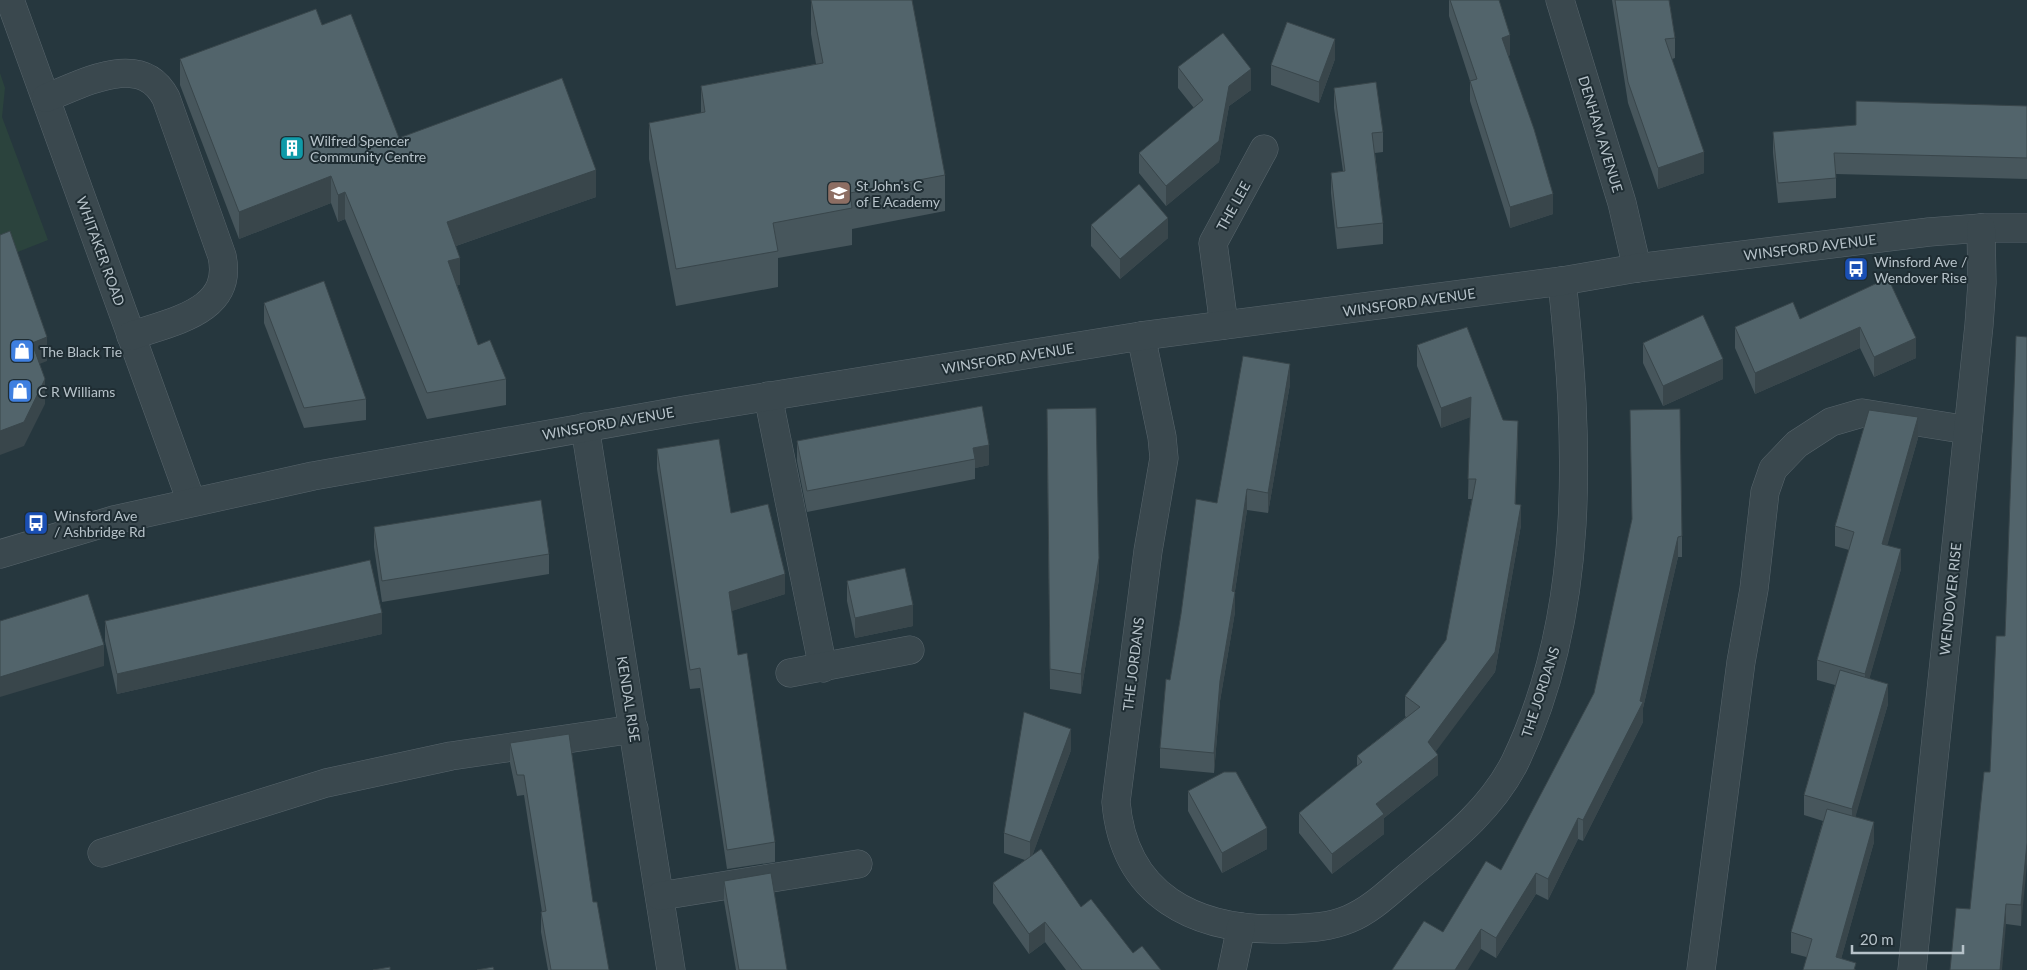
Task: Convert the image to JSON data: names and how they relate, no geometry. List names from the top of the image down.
{
  "streets": {
    "street": [
      "DENHAM AVENUE",
      "THE LEE",
      "WINSFORD AVENUE",
      "WHITAKER ROAD",
      "WENDOVER RISE",
      "THE JORDANS",
      "KENDAL RISE"
    ]
  },
  "crossings": [
    ["DENHAM AVENUE", "WINSFORD AVENUE"],
    ["THE LEE", "WINSFORD AVENUE"],
    ["WINSFORD AVENUE", "WHITAKER ROAD"],
    ["WINSFORD AVENUE", "WENDOVER RISE"],
    ["WINSFORD AVENUE", "THE JORDANS"],
    ["WINSFORD AVENUE", "KENDAL RISE"]
  ],
  "places": {
    "building": ["Wilfred Spencer Community Centre"],
    "school or university": ["St John's C of E Academy"],
    "bus stop": ["Winsford Ave / Wendover Rise", "Winsford Ave / Ashbridge Rd"],
    "shop": ["The Black Tie", "C R Williams"]
  },
  "scale_bar": "20 m"
}
